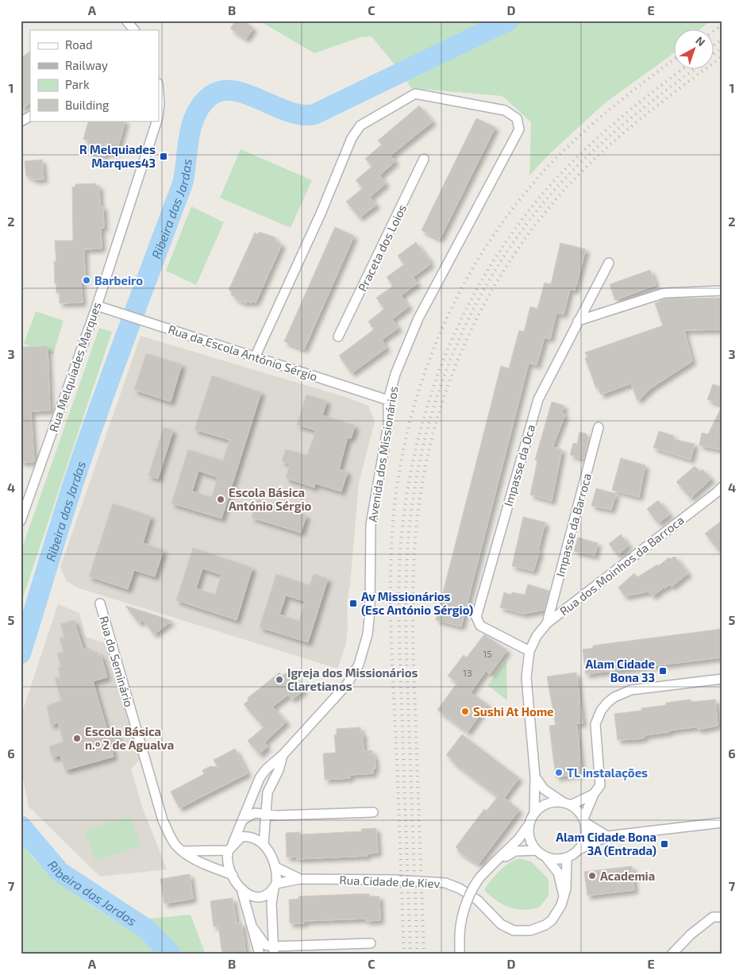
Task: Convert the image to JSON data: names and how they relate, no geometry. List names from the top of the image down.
{
  "streets": {
    "street": [
      "Praceta dos Loios",
      "Rua da Escola António Sérgio",
      "Rua Melquíades Marques",
      "Avenida dos Missionários",
      "Impasse da Oca",
      "Impasse da Barroca",
      "Rua dos Moinhos da Barroca",
      "Rua do Seminário",
      "Rua Cidade de Kiev"
    ]
  },
  "crossings": [
    ["Rua da Escola António Sérgio", "Rua Melquíades Marques"],
    ["Rua da Escola António Sérgio", "Avenida dos Missionários"],
    ["Avenida dos Missionários", "Rua do Seminário"],
    ["Avenida dos Missionários", "Rua Cidade de Kiev"],
    ["Impasse da Oca", "Rua dos Moinhos da Barroca"],
    ["Impasse da Barroca", "Rua dos Moinhos da Barroca"],
    ["Rua do Seminário", "Rua Cidade de Kiev"]
  ],
  "water": ["Ribeira das Jardas"],
  "places": {
    "transit": [
      "R Melquiades Marques43",
      "Av Missionários (Esc António Sérgio)",
      "Alam Cidade Bona 33",
      "Alam Cidade Bona 3A (Entrada)"
    ],
    "other": [
      "Barbeiro",
      "Escola Básica António Sérgio",
      "Igreja dos Missionários Claretianos",
      "Sushi At Home",
      "Escola Básica n.º 2 de Agualva",
      "TL instalações",
      "Academia"
    ]
  },
  "house_numbers": ["15", "13"],
  "legend": [
    "Road",
    "Railway",
    "Park",
    "Building"
  ],
  "north": "top right",
  "grid": {
    "columns": [
      "A",
      "B",
      "C",
      "D",
      "E"
    ],
    "rows": [
      "1",
      "2",
      "3",
      "4",
      "5",
      "6",
      "7"
    ]
  }
}
